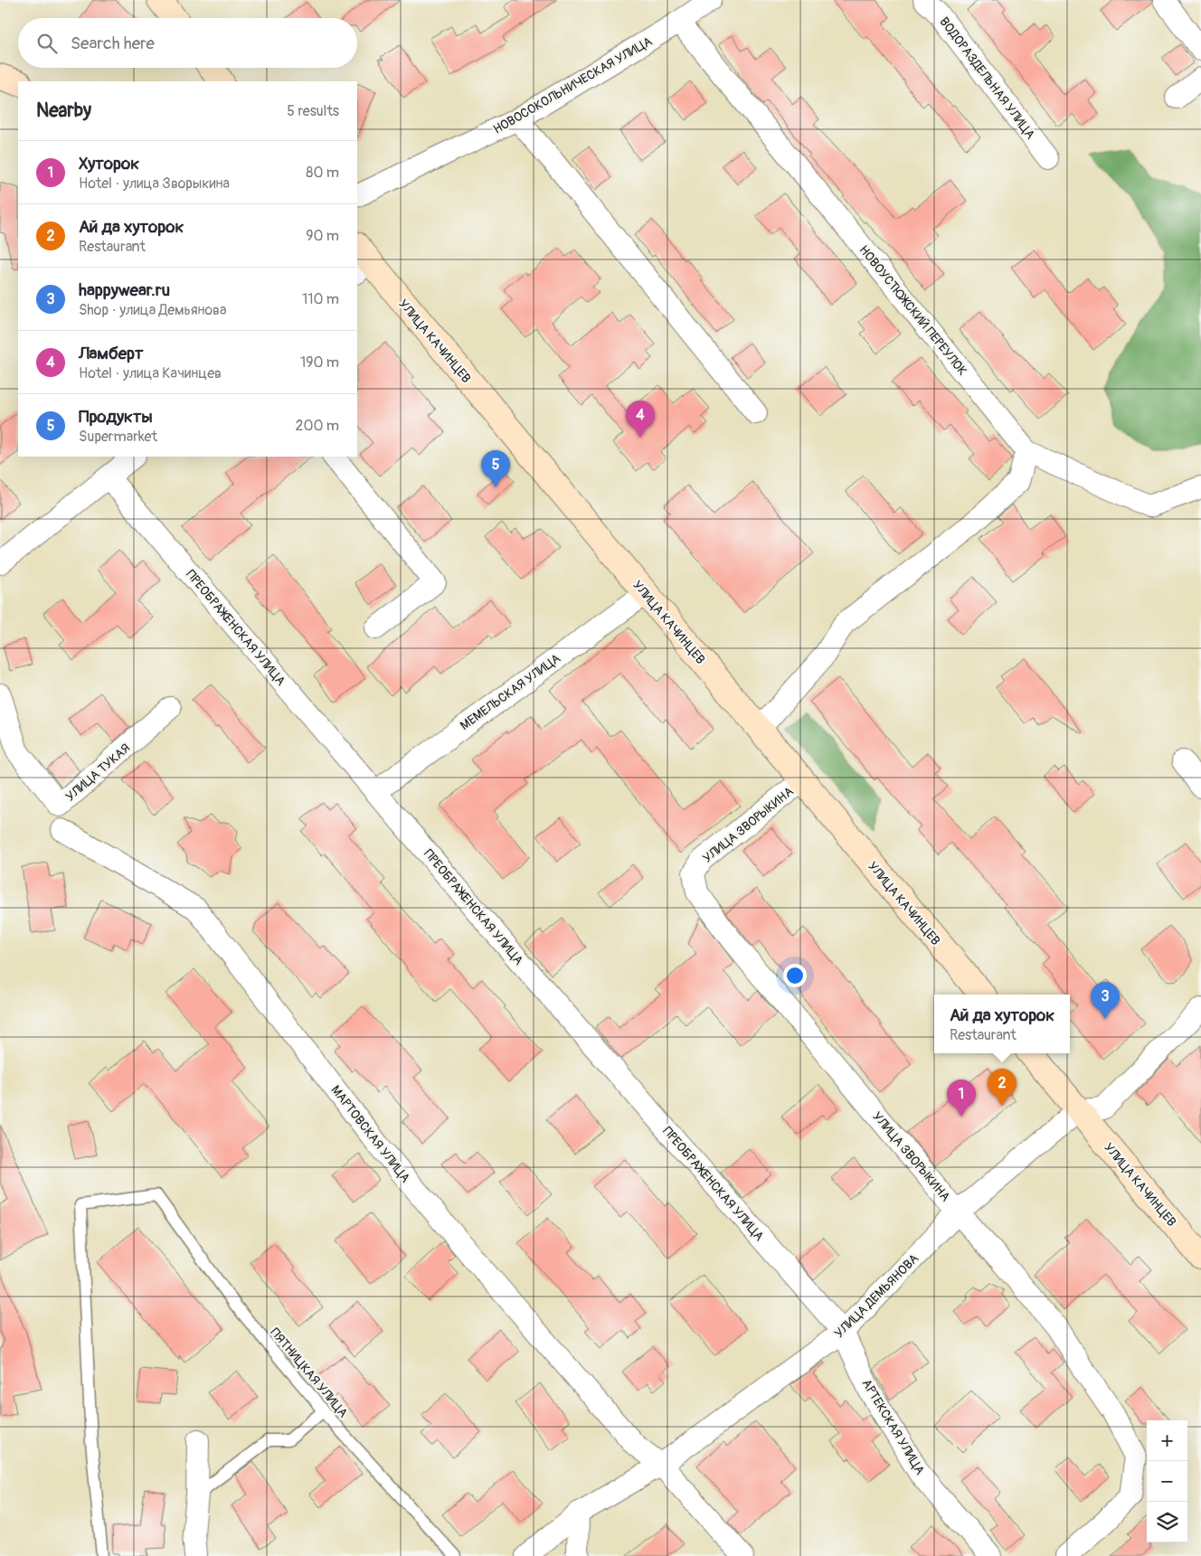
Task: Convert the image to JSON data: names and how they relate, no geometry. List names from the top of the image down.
{
  "streets": {
    "main road": ["УЛИЦА КАЧИНЦЕВ"],
    "street": [
      "ВОДОРАЗДЕЛЬНАЯ УЛИЦА",
      "НОВОСОКОЛЬНИЧЕСКАЯ УЛИЦА",
      "НОВОУСТЮЖСКИЙ ПЕРЕУЛОК",
      "ПРЕОБРАЖЕНСКАЯ УЛИЦА",
      "МЕМЕЛЬСКАЯ УЛИЦА",
      "УЛИЦА ТУКАЯ",
      "УЛИЦА ЗВОРЫКИНА",
      "МАРТОВСКАЯ УЛИЦА",
      "УЛИЦА ДЕМЬЯНОВА",
      "АРТЕКСКАЯ УЛИЦА"
    ],
    "lane": ["ПЯТНИЦКАЯ УЛИЦА"]
  },
  "crossings": [
    ["НОВОСОКОЛЬНИЧЕСКАЯ УЛИЦА", "НОВОУСТЮЖСКИЙ ПЕРЕУЛОК"],
    ["УЛИЦА КАЧИНЦЕВ", "МЕМЕЛЬСКАЯ УЛИЦА"],
    ["УЛИЦА КАЧИНЦЕВ", "УЛИЦА ЗВОРЫКИНА"],
    ["УЛИЦА КАЧИНЦЕВ", "УЛИЦА ДЕМЬЯНОВА"],
    ["ПРЕОБРАЖЕНСКАЯ УЛИЦА", "МЕМЕЛЬСКАЯ УЛИЦА"],
    ["ПРЕОБРАЖЕНСКАЯ УЛИЦА", "УЛИЦА ДЕМЬЯНОВА"],
    ["ПРЕОБРАЖЕНСКАЯ УЛИЦА", "АРТЕКСКАЯ УЛИЦА"],
    ["УЛИЦА ЗВОРЫКИНА", "УЛИЦА ДЕМЬЯНОВА"],
    ["МАРТОВСКАЯ УЛИЦА", "УЛИЦА ДЕМЬЯНОВА"],
    ["УЛИЦА ДЕМЬЯНОВА", "АРТЕКСКАЯ УЛИЦА"]
  ],
  "page": {
    "search": "Search here",
    "heading": ["Nearby", "5 results"],
    "list": [
      {
        "mark": "1",
        "name": "Хуторок",
        "note": "Hotel · улица Зворыкина",
        "value": "80 m"
      },
      {
        "mark": "2",
        "name": "Ай да хуторок",
        "note": "Restaurant",
        "value": "90 m"
      },
      {
        "mark": "3",
        "name": "happywear.ru",
        "note": "Shop · улица Демьянова",
        "value": "110 m"
      },
      {
        "mark": "4",
        "name": "Ламберт",
        "note": "Hotel · улица Качинцев",
        "value": "190 m"
      },
      {
        "mark": "5",
        "name": "Продукты",
        "note": "Supermarket",
        "value": "200 m"
      }
    ],
    "pins": [
      "4",
      "5",
      "3",
      "2",
      "1"
    ],
    "popup": ["Ай да хуторок", "Restaurant"],
    "map_buttons": ["+", "−"]
  }
}
